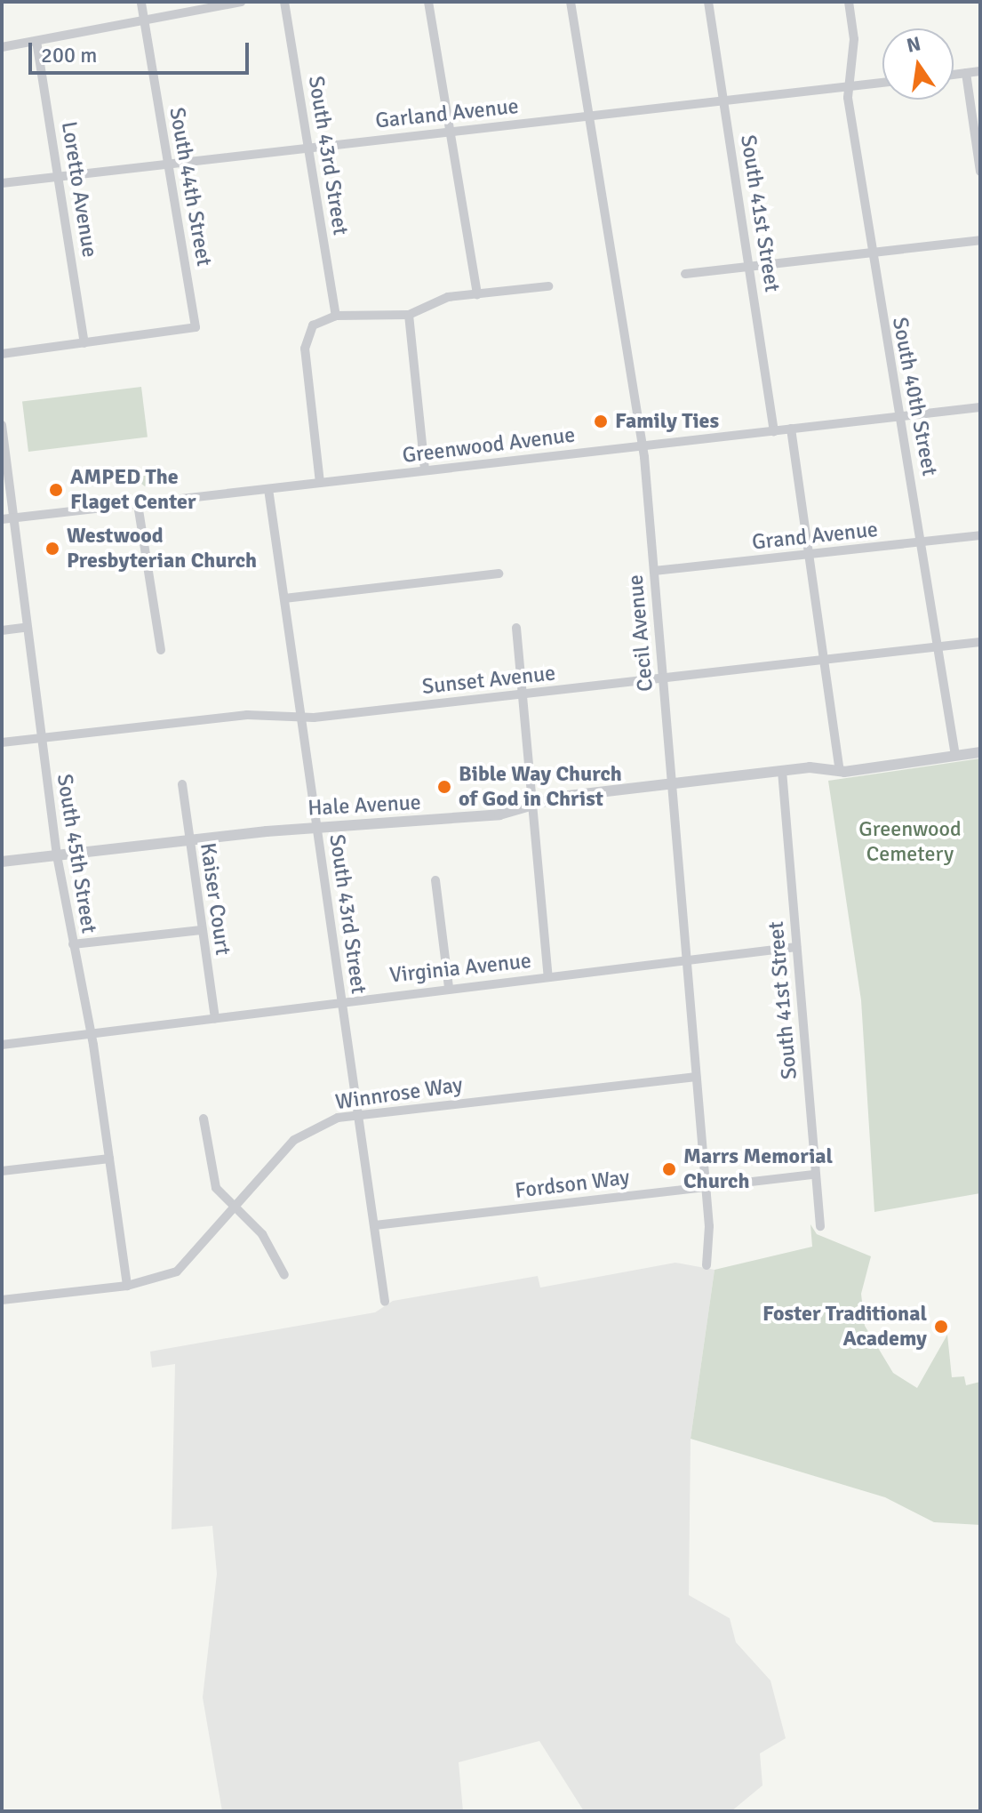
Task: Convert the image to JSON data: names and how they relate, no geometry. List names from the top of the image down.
{
  "streets": {
    "street": [
      "Garland Avenue",
      "South 43rd Street",
      "South 44th Street",
      "Loretto Avenue",
      "South 41st Street",
      "South 40th Street",
      "Greenwood Avenue",
      "Grand Avenue",
      "Cecil Avenue",
      "Sunset Avenue",
      "Hale Avenue",
      "South 45th Street",
      "Kaiser Court",
      "Virginia Avenue",
      "Winnrose Way",
      "Fordson Way"
    ]
  },
  "crossings": [
    ["Garland Avenue", "South 43rd Street"],
    ["Garland Avenue", "South 44th Street"],
    ["Garland Avenue", "Loretto Avenue"],
    ["Garland Avenue", "South 41st Street"],
    ["Garland Avenue", "South 40th Street"],
    ["Garland Avenue", "Cecil Avenue"],
    ["South 43rd Street", "Greenwood Avenue"],
    ["South 43rd Street", "Sunset Avenue"],
    ["South 43rd Street", "Hale Avenue"],
    ["South 43rd Street", "Virginia Avenue"],
    ["South 43rd Street", "Winnrose Way"],
    ["South 43rd Street", "Fordson Way"],
    ["South 44th Street", "Loretto Avenue"],
    ["South 41st Street", "Greenwood Avenue"],
    ["South 41st Street", "Hale Avenue"],
    ["South 41st Street", "Virginia Avenue"],
    ["South 41st Street", "Fordson Way"],
    ["South 40th Street", "Greenwood Avenue"],
    ["South 40th Street", "Grand Avenue"],
    ["South 40th Street", "Sunset Avenue"],
    ["South 40th Street", "Hale Avenue"],
    ["Greenwood Avenue", "Cecil Avenue"],
    ["Greenwood Avenue", "South 45th Street"],
    ["Grand Avenue", "Cecil Avenue"],
    ["Cecil Avenue", "Sunset Avenue"],
    ["Cecil Avenue", "Hale Avenue"],
    ["Cecil Avenue", "Virginia Avenue"],
    ["Cecil Avenue", "Winnrose Way"],
    ["Cecil Avenue", "Fordson Way"],
    ["Sunset Avenue", "South 45th Street"],
    ["Hale Avenue", "South 45th Street"],
    ["Hale Avenue", "Kaiser Court"],
    ["South 45th Street", "Virginia Avenue"],
    ["South 45th Street", "Winnrose Way"],
    ["Kaiser Court", "Virginia Avenue"]
  ],
  "parks": ["Greenwood Cemetery"],
  "places": [
    "Family Ties",
    "AMPED The Flaget Center",
    "Westwood Presbyterian Church",
    "Bible Way Church of God in Christ",
    "Marrs Memorial Church",
    "Foster Traditional Academy"
  ],
  "scale_bar": "200 m",
  "north": "top"
}
